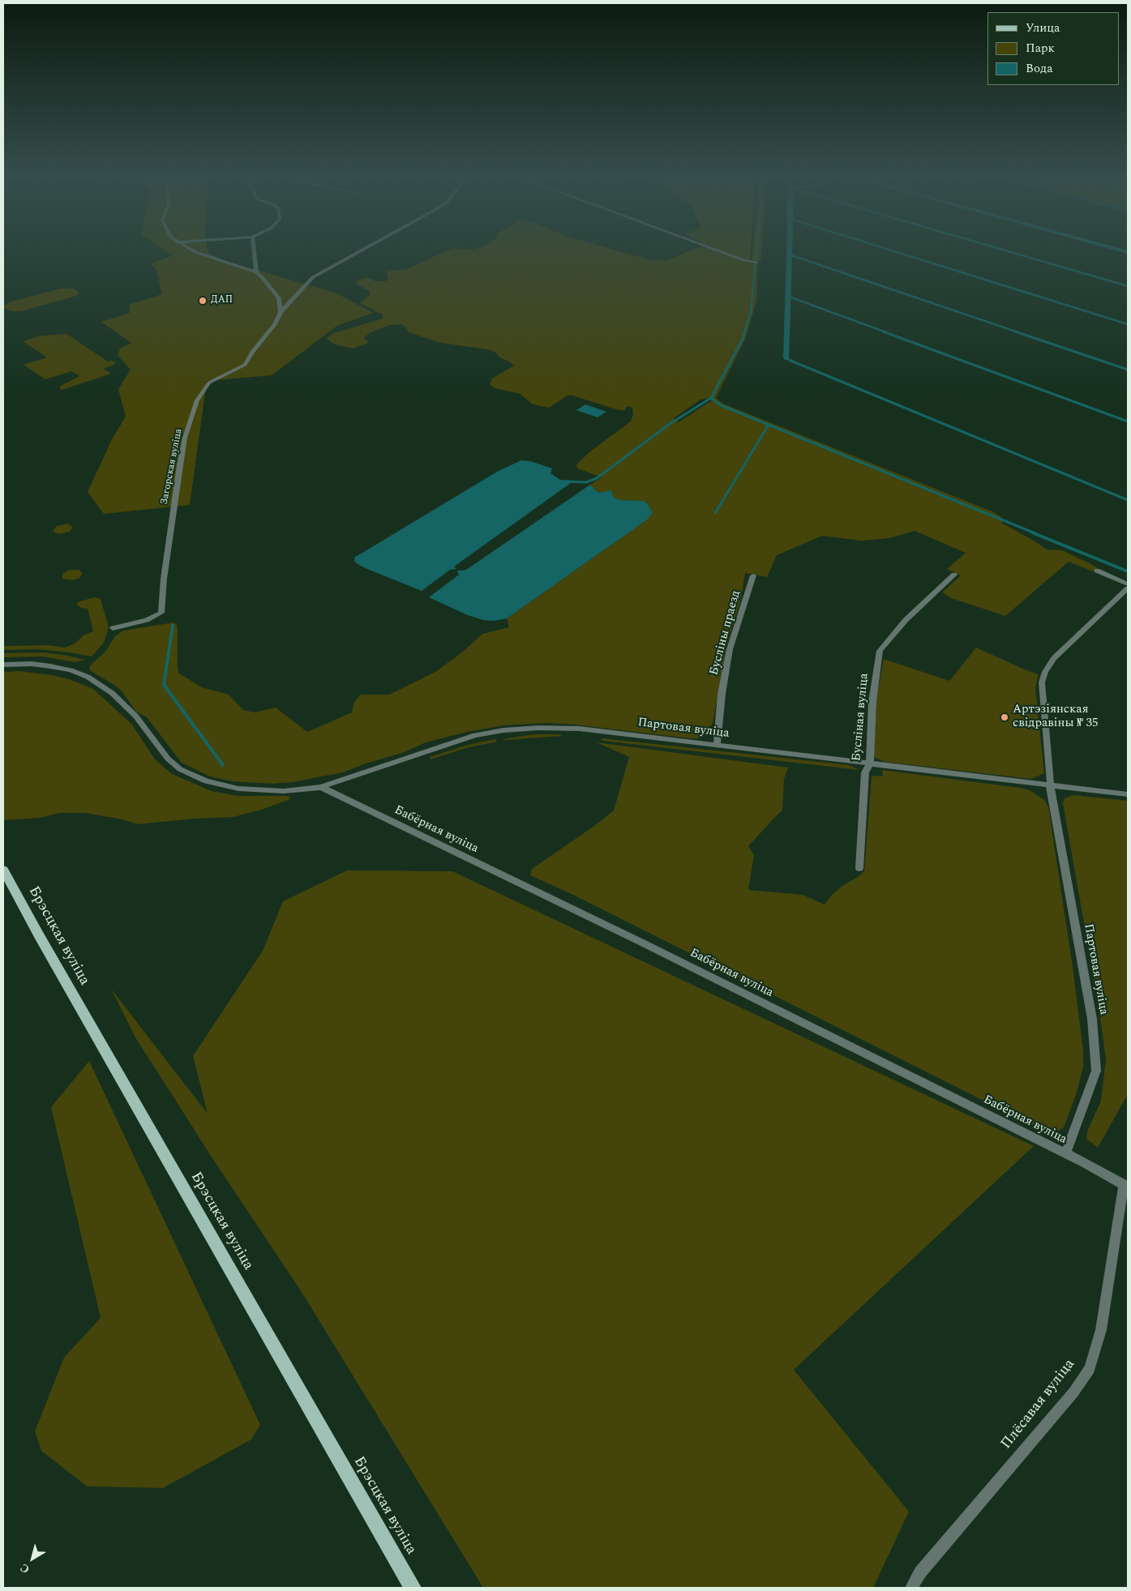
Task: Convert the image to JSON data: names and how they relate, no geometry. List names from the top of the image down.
{
  "streets": {
    "main road": ["Брэсцкая вуліца"],
    "street": [
      "Загорская вуліца",
      "Бусліны праезд",
      "Бусліная вуліца",
      "Партовая вуліца",
      "Бабёрная вуліца",
      "Плёсавая вуліца"
    ]
  },
  "crossings": [
    ["Бусліны праезд", "Партовая вуліца"],
    ["Бусліная вуліца", "Партовая вуліца"],
    ["Партовая вуліца", "Бабёрная вуліца"],
    ["Бабёрная вуліца", "Плёсавая вуліца"]
  ],
  "places": ["ДАП", "Артэзіянская свідравіны № 35"],
  "legend": ["Улица", "Парк", "Вода"],
  "north": "bottom left"
}
